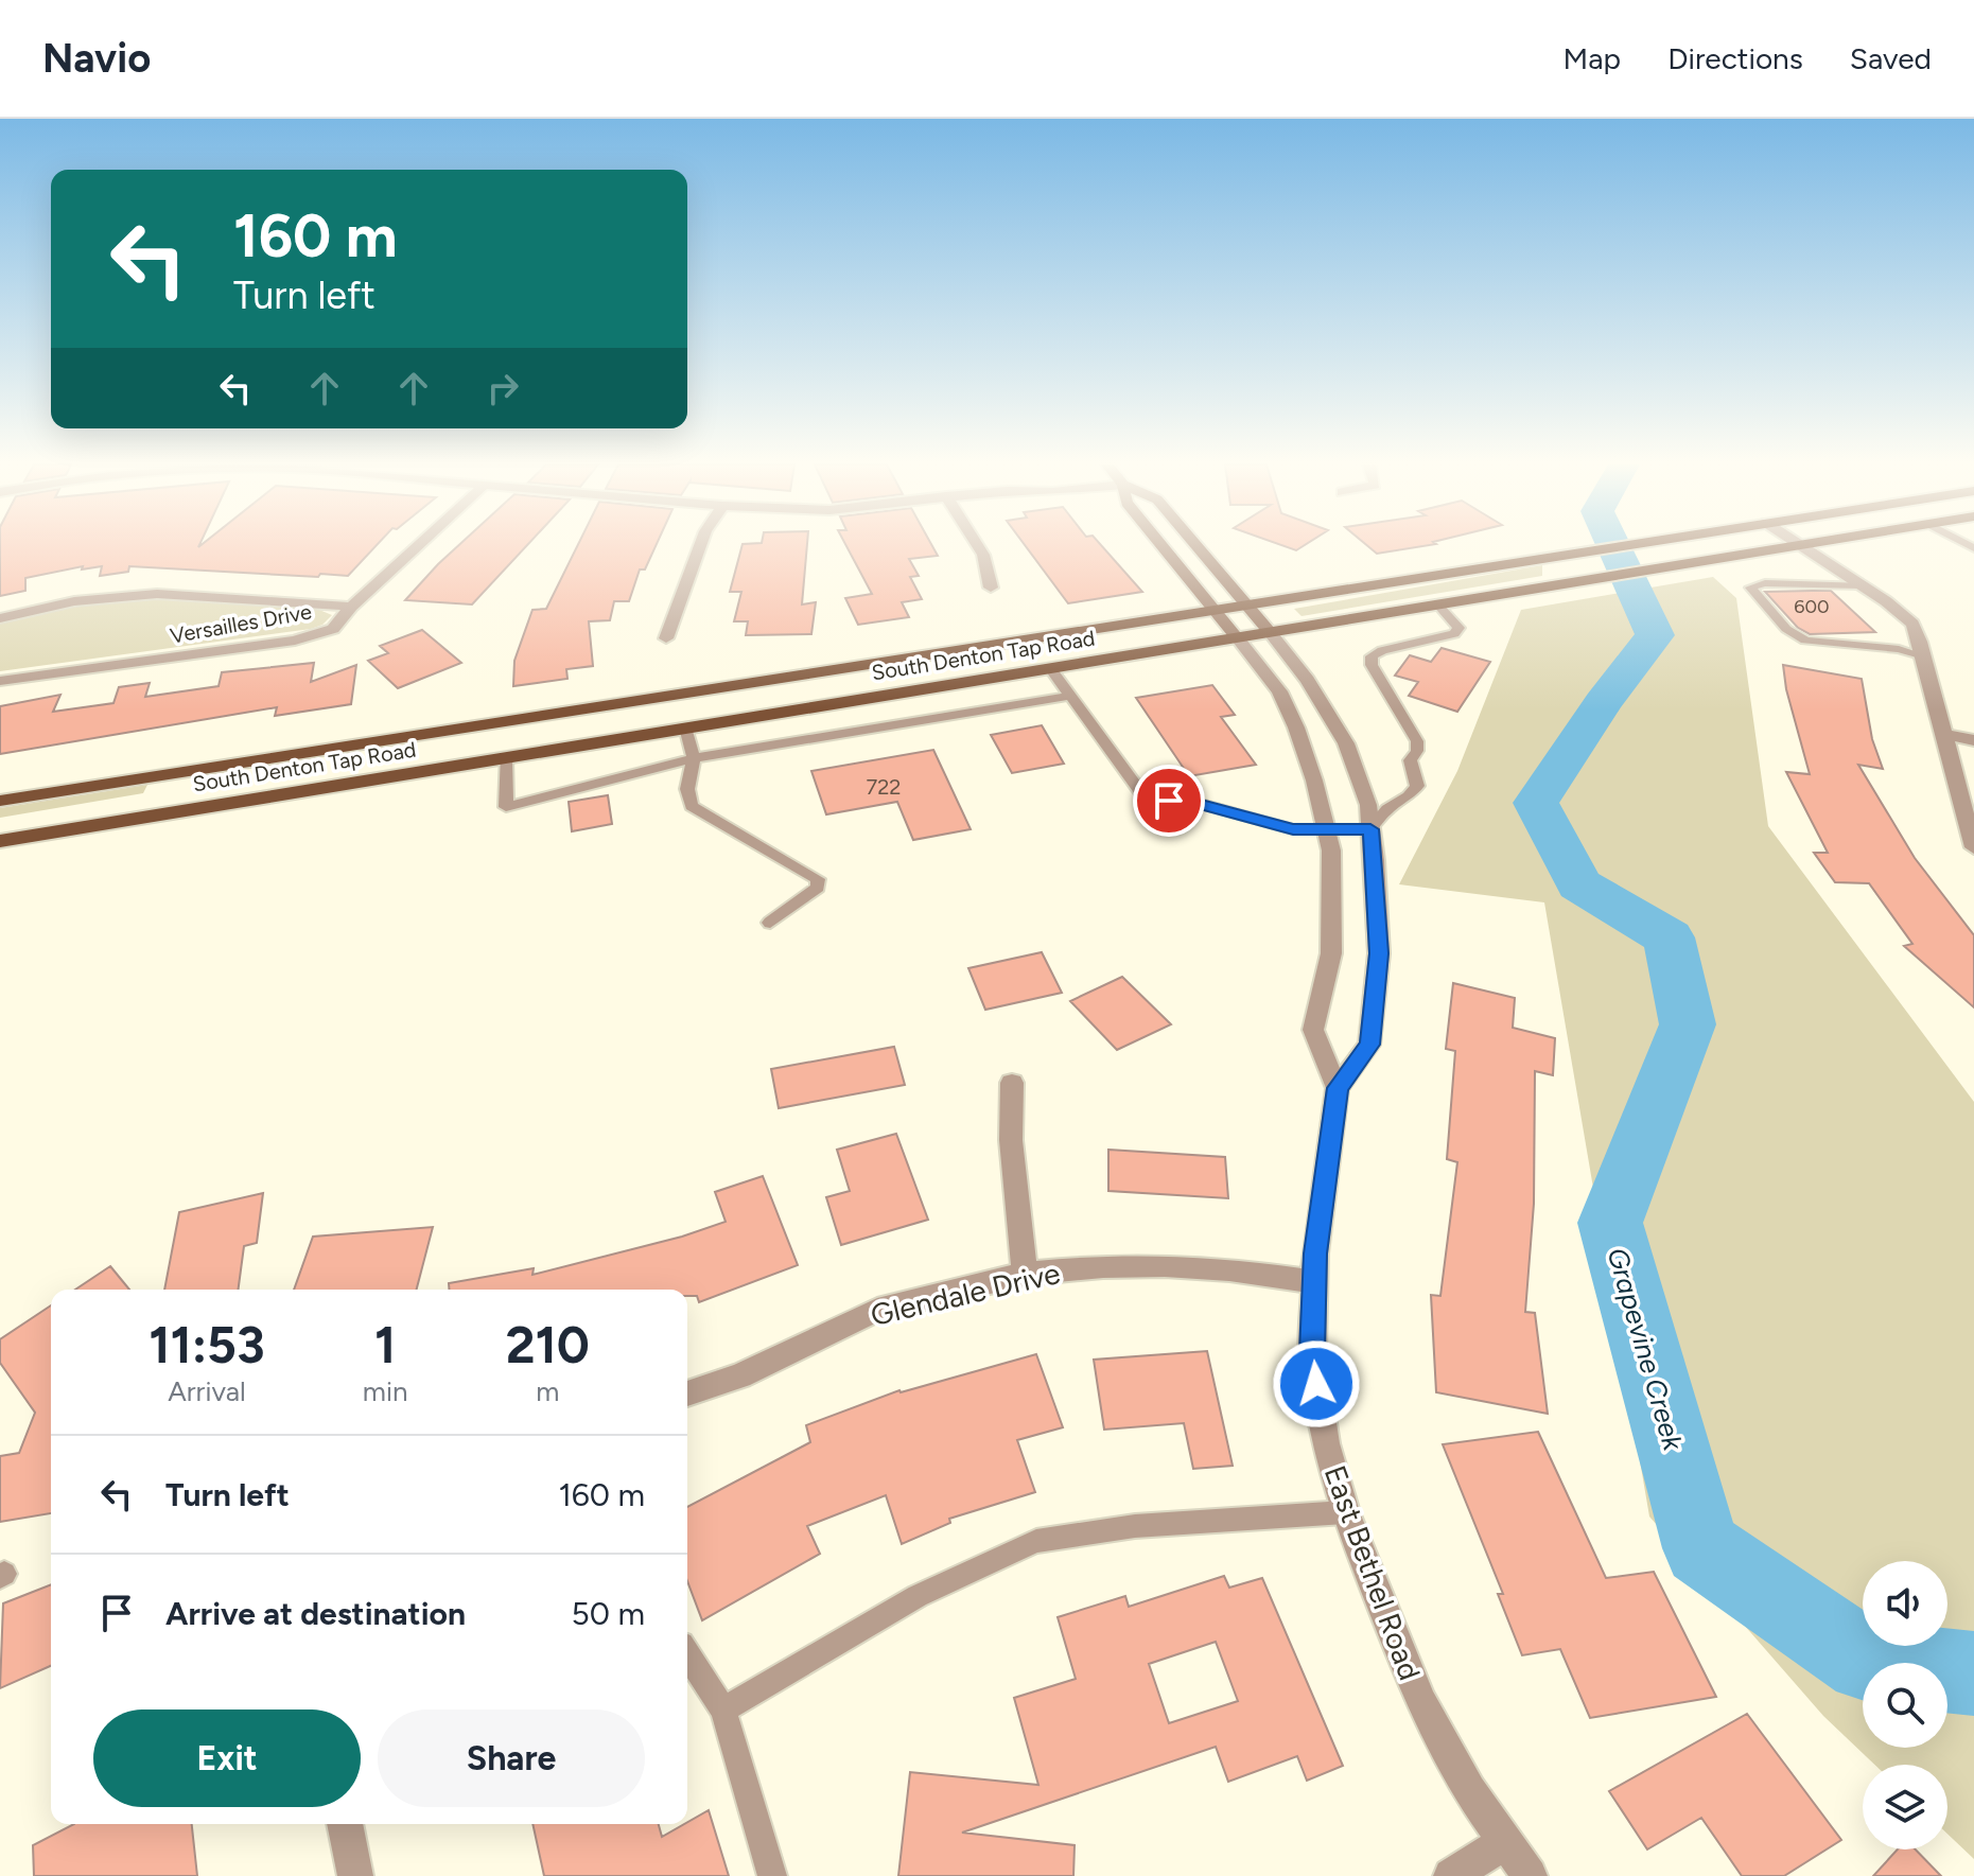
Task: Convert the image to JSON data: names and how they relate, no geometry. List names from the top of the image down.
{
  "streets": {
    "main road": ["South Denton Tap Road"],
    "street": ["Versailles Drive", "Glendale Drive", "East Bethel Road"]
  },
  "crossings": [
    ["South Denton Tap Road", "East Bethel Road"],
    ["Glendale Drive", "East Bethel Road"]
  ],
  "water": ["Grapevine Creek"],
  "house_numbers": ["600", "722"],
  "page": {
    "header": "Navio",
    "nav": ["Map", "Directions", "Saved"],
    "turn": ["160 m", "Turn left"],
    "eta": [
      "11:53",
      "Arrival",
      "1",
      "min",
      "210",
      "m"
    ],
    "list": [
      {
        "name": "Turn left",
        "value": "160 m"
      },
      {
        "name": "Arrive at destination",
        "value": "50 m"
      }
    ],
    "buttons": ["Exit", "Share"]
  }
}
